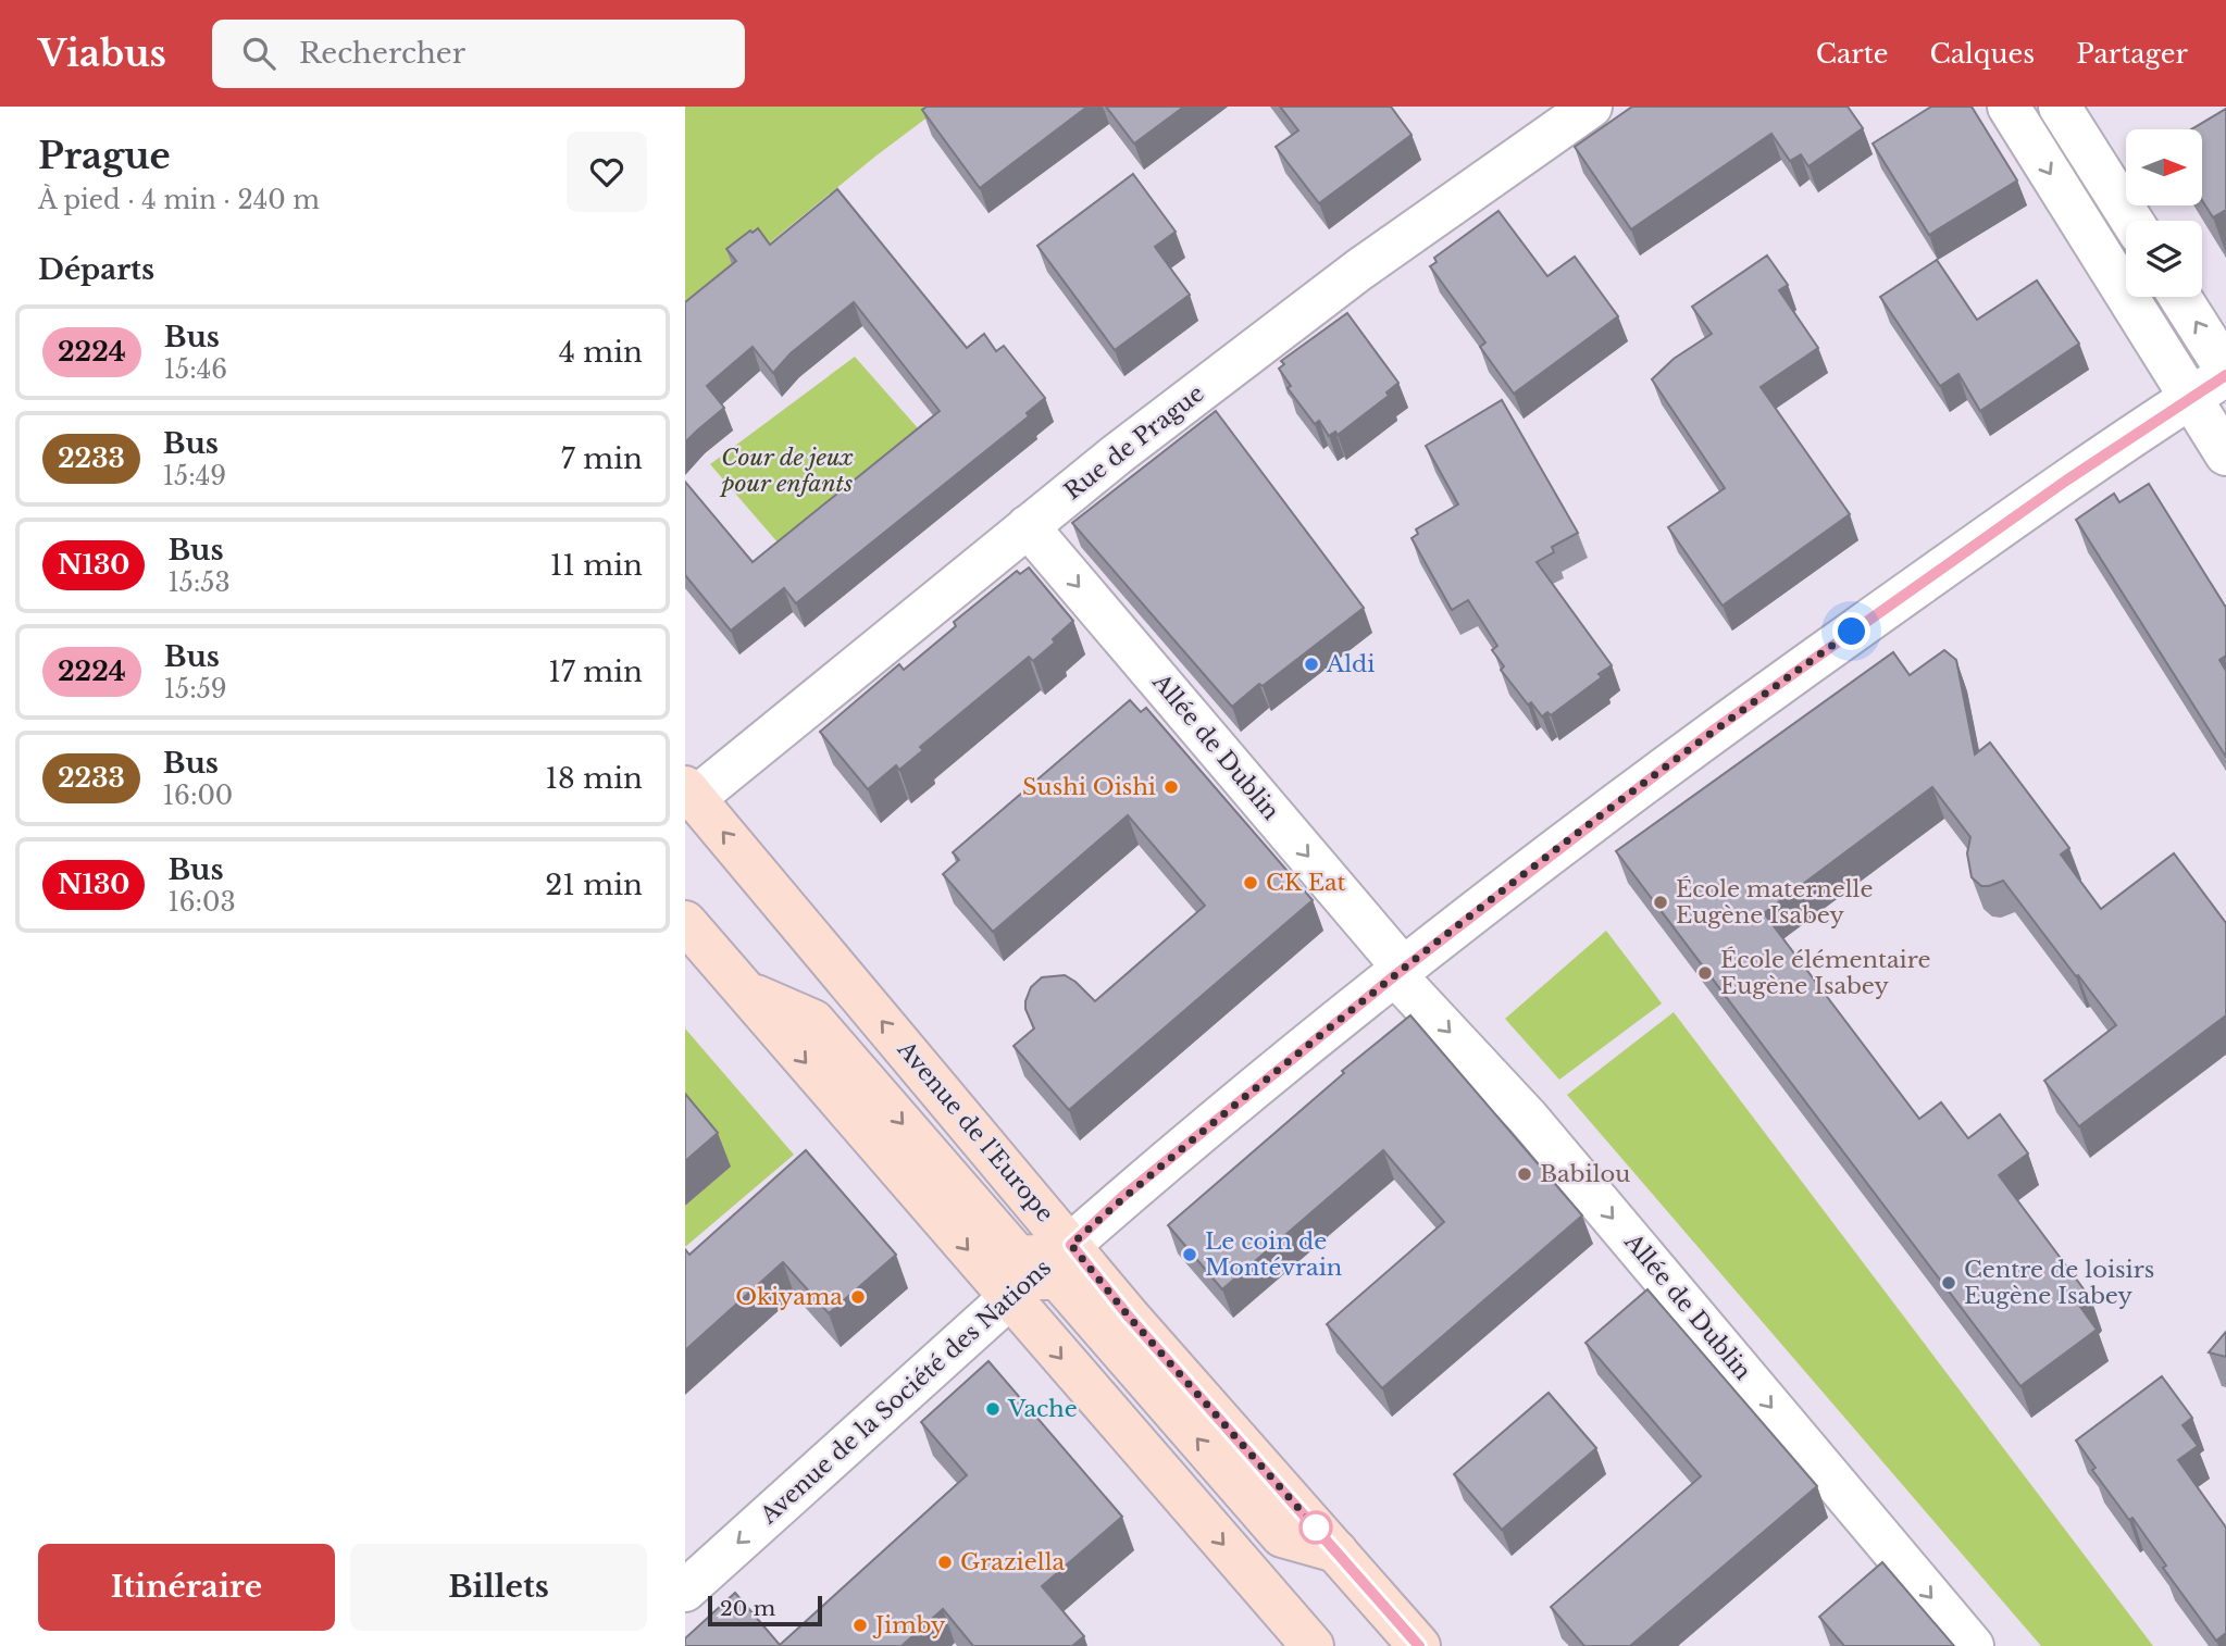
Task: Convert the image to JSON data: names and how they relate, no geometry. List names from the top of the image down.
{
  "streets": {
    "main road": ["Avenue de l'Europe"],
    "street": ["Rue de Prague", "Allée de Dublin", "Avenue de la Société des Nations"]
  },
  "crossings": [
    ["Rue de Prague", "Allée de Dublin"],
    ["Rue de Prague", "Avenue de l'Europe"],
    ["Allée de Dublin", "Avenue de la Société des Nations"],
    ["Avenue de l'Europe", "Avenue de la Société des Nations"]
  ],
  "one_way": ["Allée de Dublin"],
  "parks": ["Cour de jeux pour enfants"],
  "places": [
    "Aldi",
    "Sushi Oishi",
    "CK Eat",
    "École maternelle Eugène Isabey",
    "École élémentaire Eugène Isabey",
    "Babilou",
    "Le coin de Montévrain",
    "Centre de loisirs Eugène Isabey",
    "Okiyama",
    "Vache",
    "Graziella",
    "Jimby"
  ],
  "lines": ["bus line 2224"],
  "scale_bar": "20 m",
  "north": "right",
  "page": {
    "header": "Viabus",
    "search": "Rechercher",
    "nav": ["Carte", "Calques", "Partager"],
    "heading": [
      ["Prague", "À pied · 4 min · 240 m"],
      "Départs"
    ],
    "list": [
      {
        "mark": "2224",
        "name": "Bus",
        "note": "15:46",
        "value": "4 min"
      },
      {
        "mark": "2233",
        "name": "Bus",
        "note": "15:49",
        "value": "7 min"
      },
      {
        "mark": "N130",
        "name": "Bus",
        "note": "15:53",
        "value": "11 min"
      },
      {
        "mark": "2224",
        "name": "Bus",
        "note": "15:59",
        "value": "17 min"
      },
      {
        "mark": "2233",
        "name": "Bus",
        "note": "16:00",
        "value": "18 min"
      },
      {
        "mark": "N130",
        "name": "Bus",
        "note": "16:03",
        "value": "21 min"
      }
    ],
    "buttons": ["Itinéraire", "Billets"],
    "scale": "20 m"
  }
}
